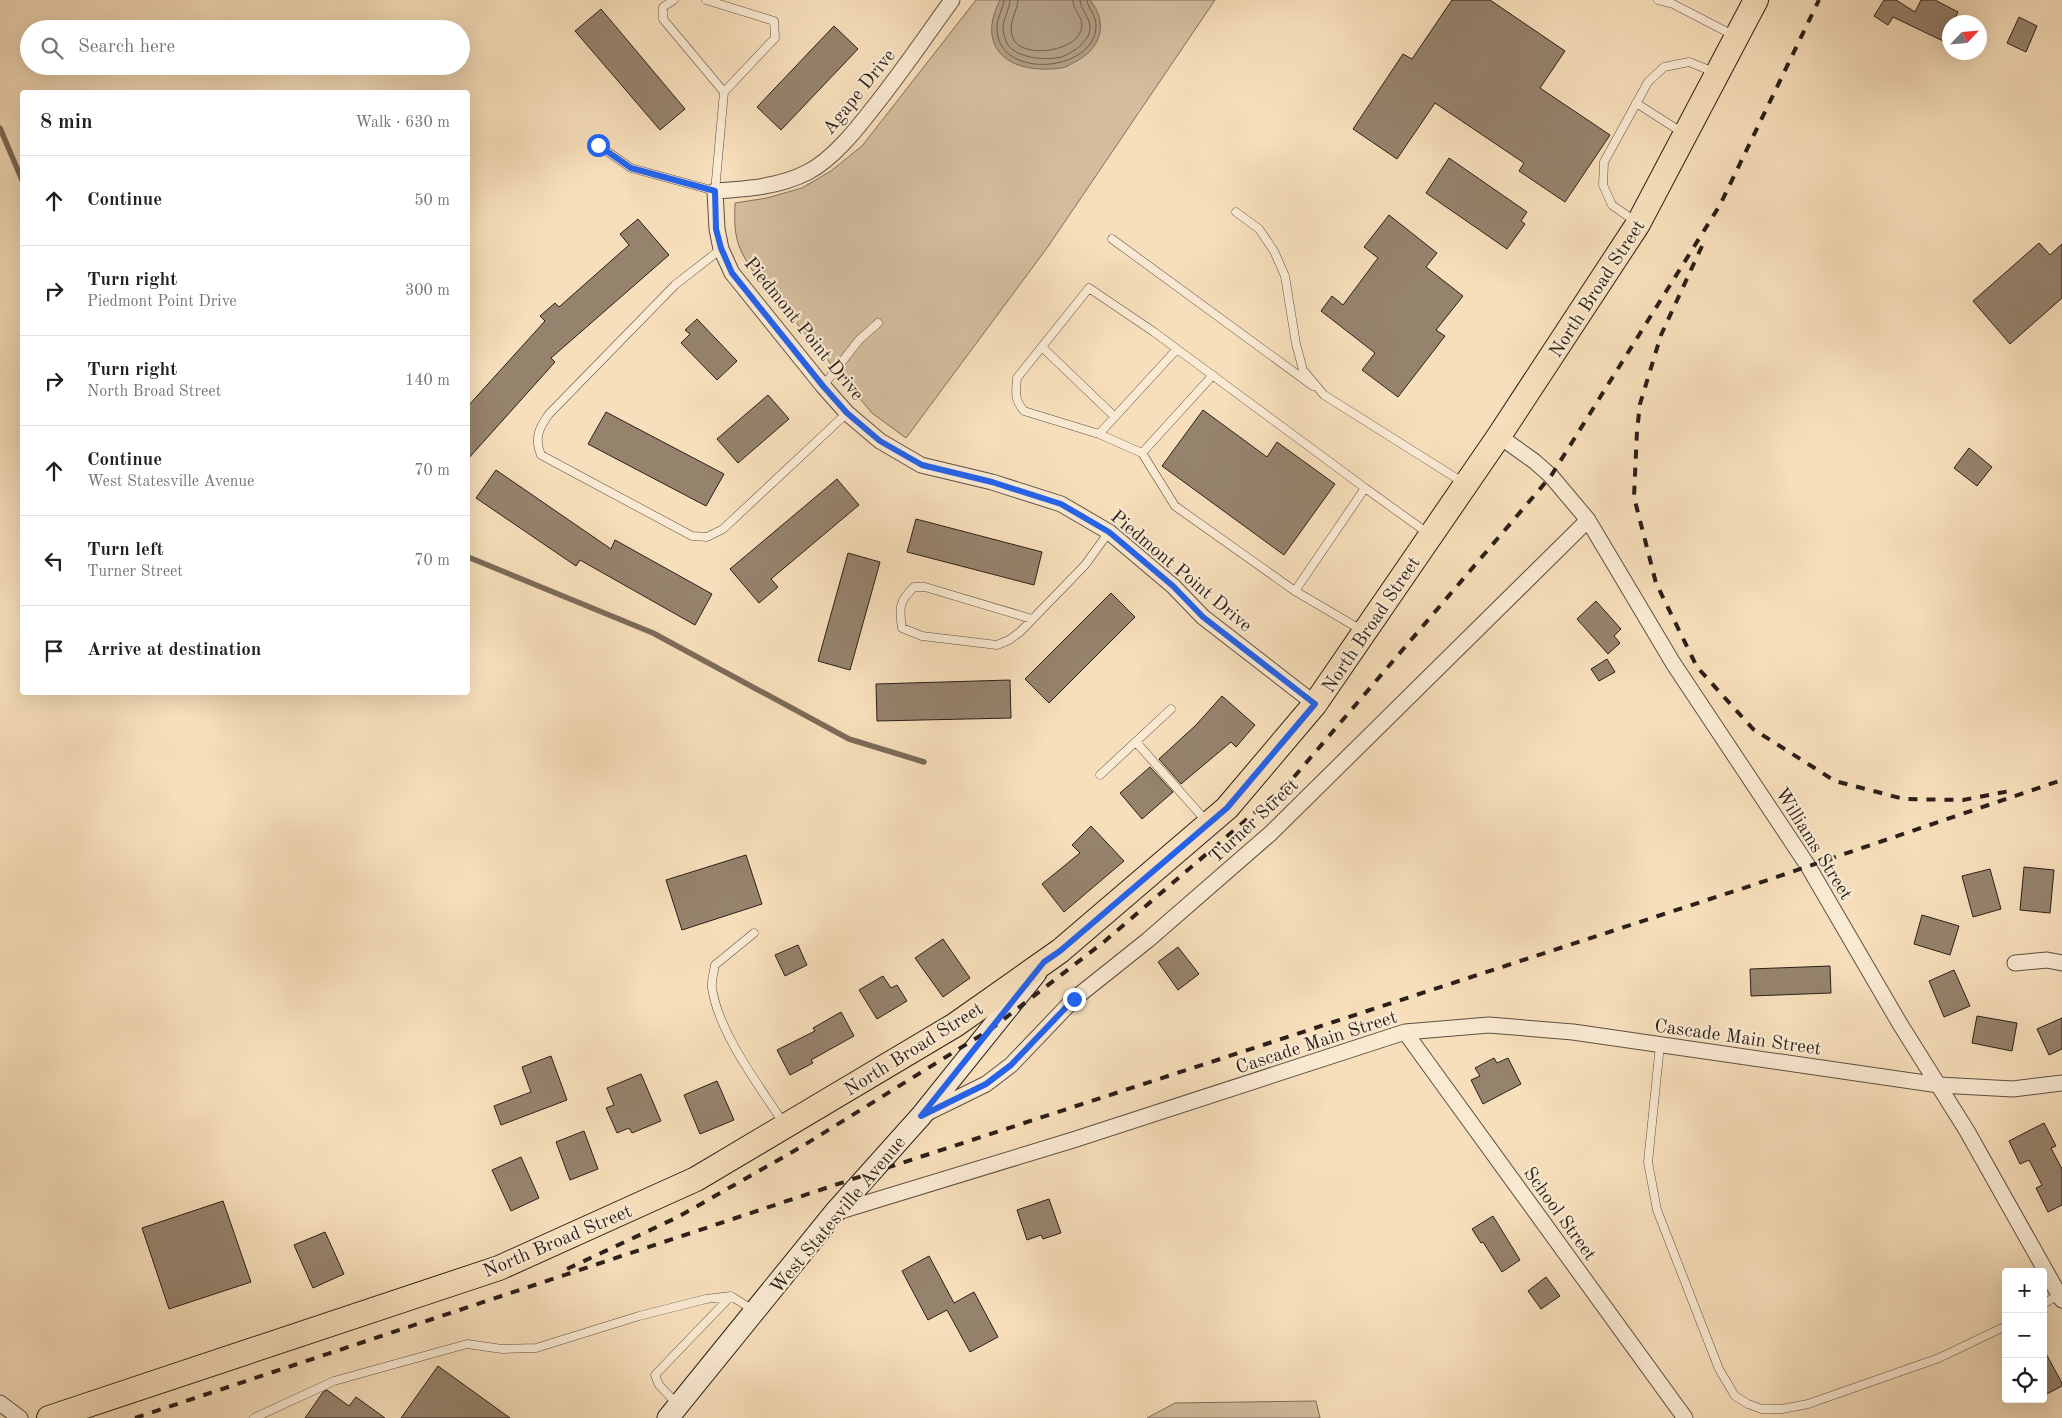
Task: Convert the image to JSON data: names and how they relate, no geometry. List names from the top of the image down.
{
  "streets": {
    "main road": ["North Broad Street"],
    "street": [
      "Agape Drive",
      "Piedmont Point Drive",
      "Turner Street",
      "Williams Street",
      "Cascade Main Street",
      "School Street",
      "West Statesville Avenue"
    ]
  },
  "crossings": [
    ["Agape Drive", "Piedmont Point Drive"],
    ["North Broad Street", "Piedmont Point Drive"],
    ["North Broad Street", "Williams Street"],
    ["North Broad Street", "West Statesville Avenue"],
    ["Turner Street", "Williams Street"],
    ["Turner Street", "West Statesville Avenue"],
    ["Williams Street", "Cascade Main Street"],
    ["Cascade Main Street", "School Street"],
    ["Cascade Main Street", "West Statesville Avenue"]
  ],
  "north": "top right",
  "page": {
    "search": "Search here",
    "heading": ["8 min", "Walk · 630 m"],
    "list": [
      ["Continue", "50 m"],
      ["Turn right", "Piedmont Point Drive", "300 m"],
      ["Turn right", "North Broad Street", "140 m"],
      ["Continue", "West Statesville Avenue", "70 m"],
      ["Turn left", "Turner Street", "70 m"],
      "Arrive at destination"
    ],
    "map_buttons": ["+", "−"]
  }
}
